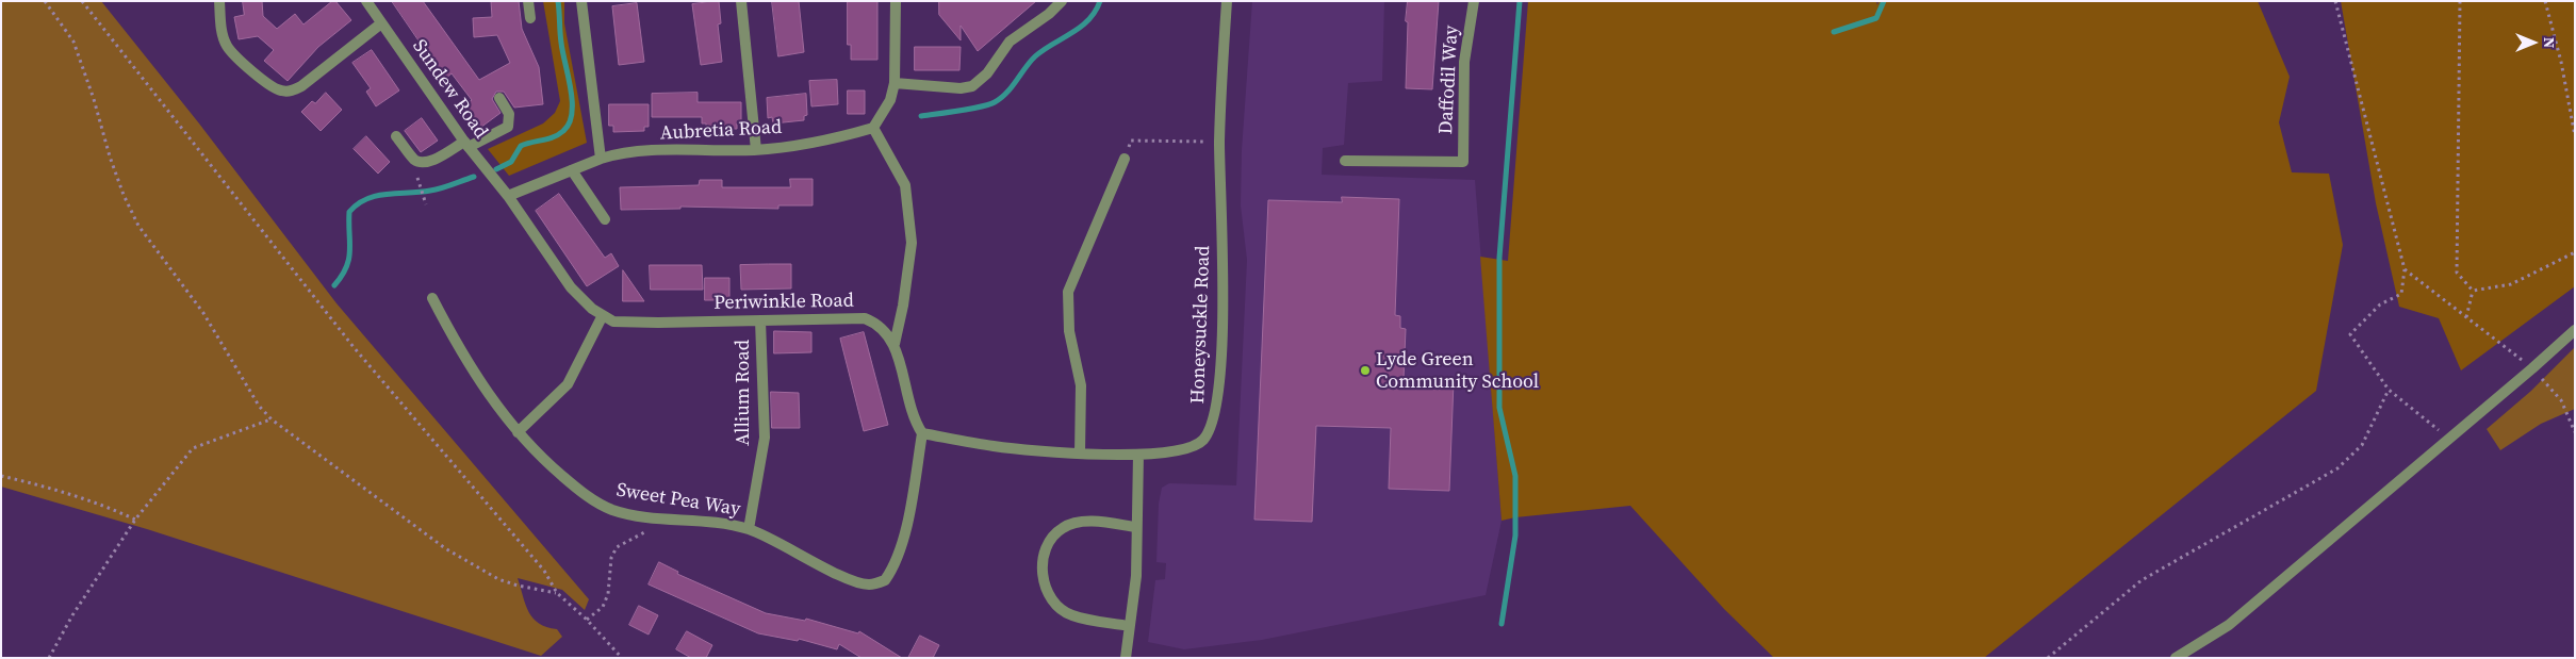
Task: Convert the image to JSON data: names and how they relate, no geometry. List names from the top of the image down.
{
  "streets": {
    "street": [
      "Daffodil Way",
      "Sundew Road",
      "Aubretia Road",
      "Periwinkle Road",
      "Honeysuckle Road",
      "Allium Road",
      "Sweet Pea Way"
    ]
  },
  "crossings": [
    ["Sundew Road", "Aubretia Road"],
    ["Sundew Road", "Periwinkle Road"],
    ["Aubretia Road", "Periwinkle Road"],
    ["Periwinkle Road", "Allium Road"],
    ["Periwinkle Road", "Sweet Pea Way"],
    ["Allium Road", "Sweet Pea Way"]
  ],
  "places": ["Lyde Green Community School"],
  "north": "right"
}
